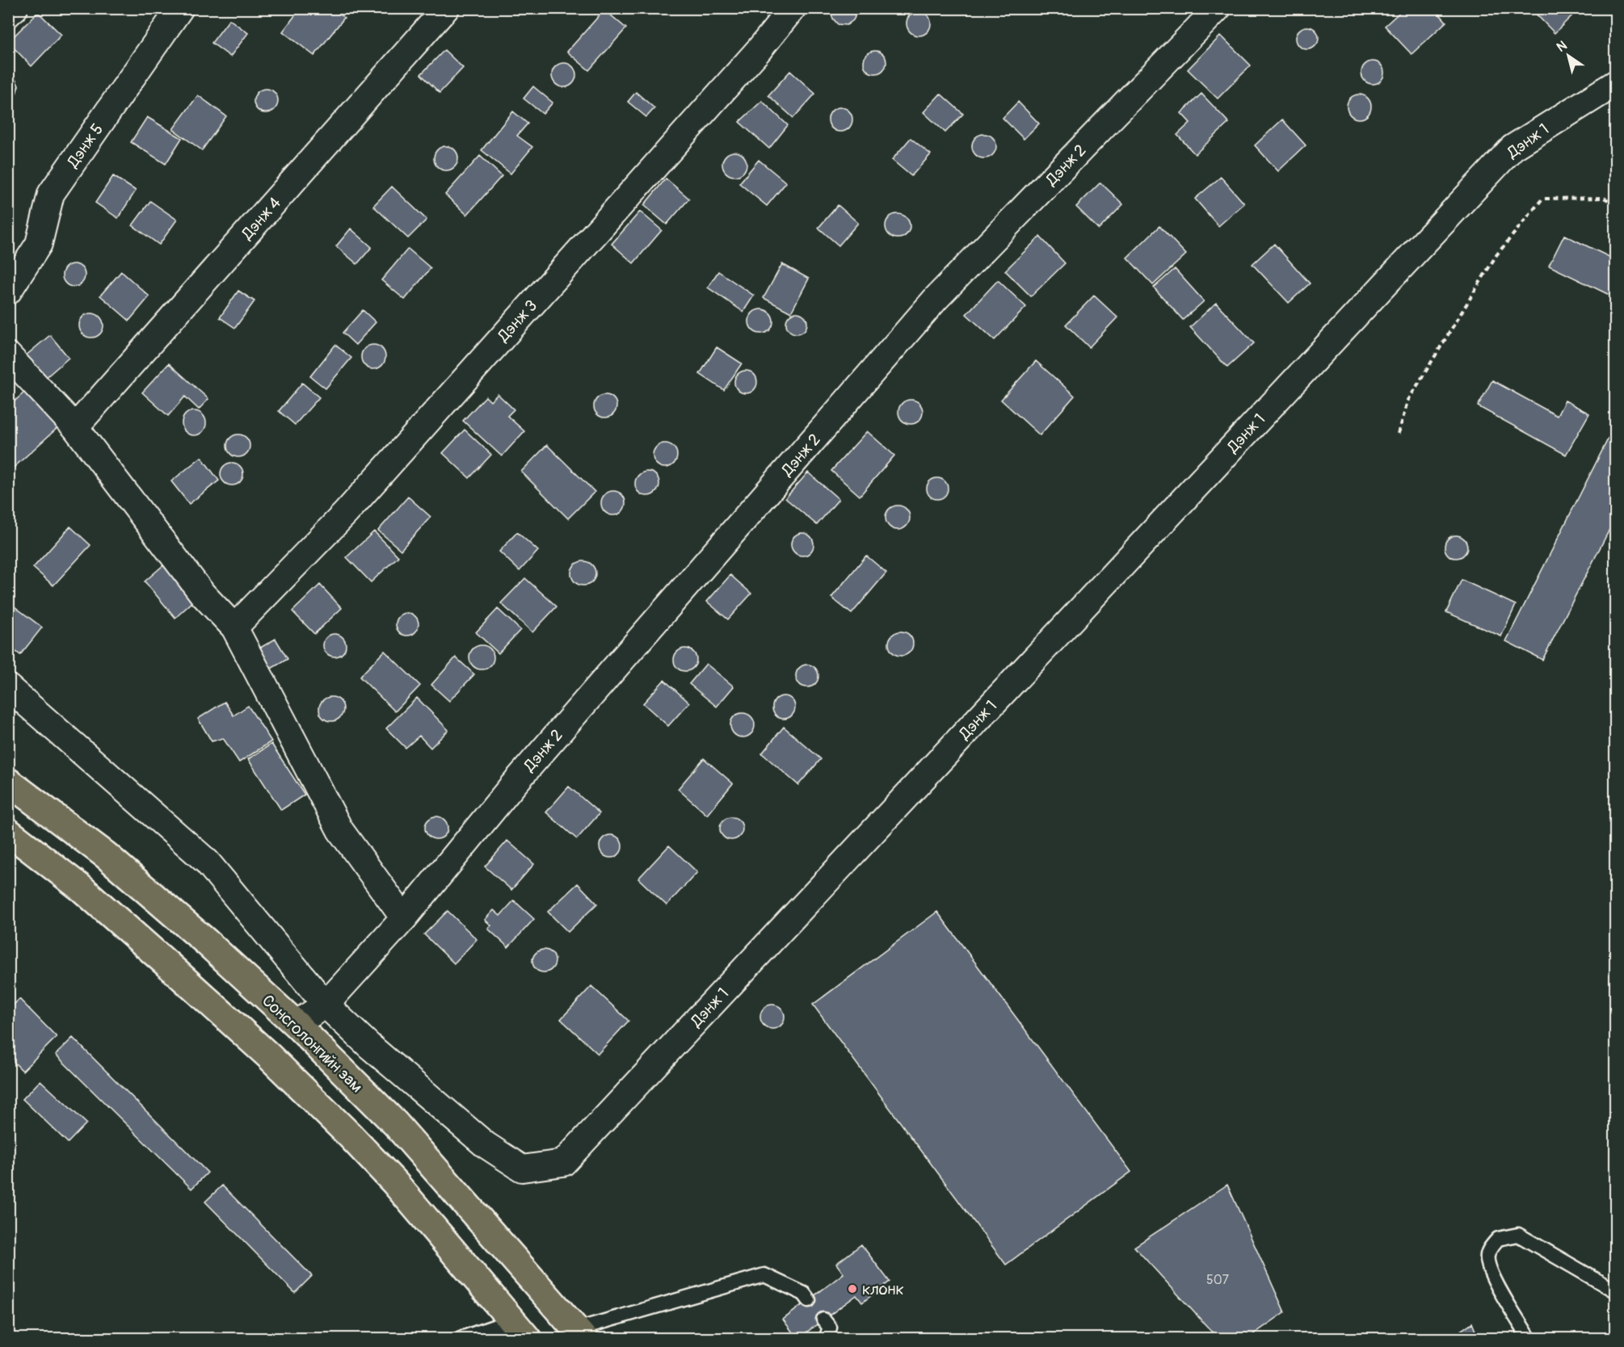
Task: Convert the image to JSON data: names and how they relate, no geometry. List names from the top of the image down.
{
  "streets": {
    "main road": ["Сонсголонгийн зам"],
    "street": [
      "Дэнж 1",
      "Дэнж 5",
      "Дэнж 2",
      "Дэнж 4",
      "Дэнж 3"
    ]
  },
  "crossings": [
    ["Дэнж 1", "Дэнж 2"],
    ["Дэнж 2", "Сонсголонгийн зам"]
  ],
  "places": ["клонк"],
  "house_numbers": ["507"],
  "north": "top left"
}
